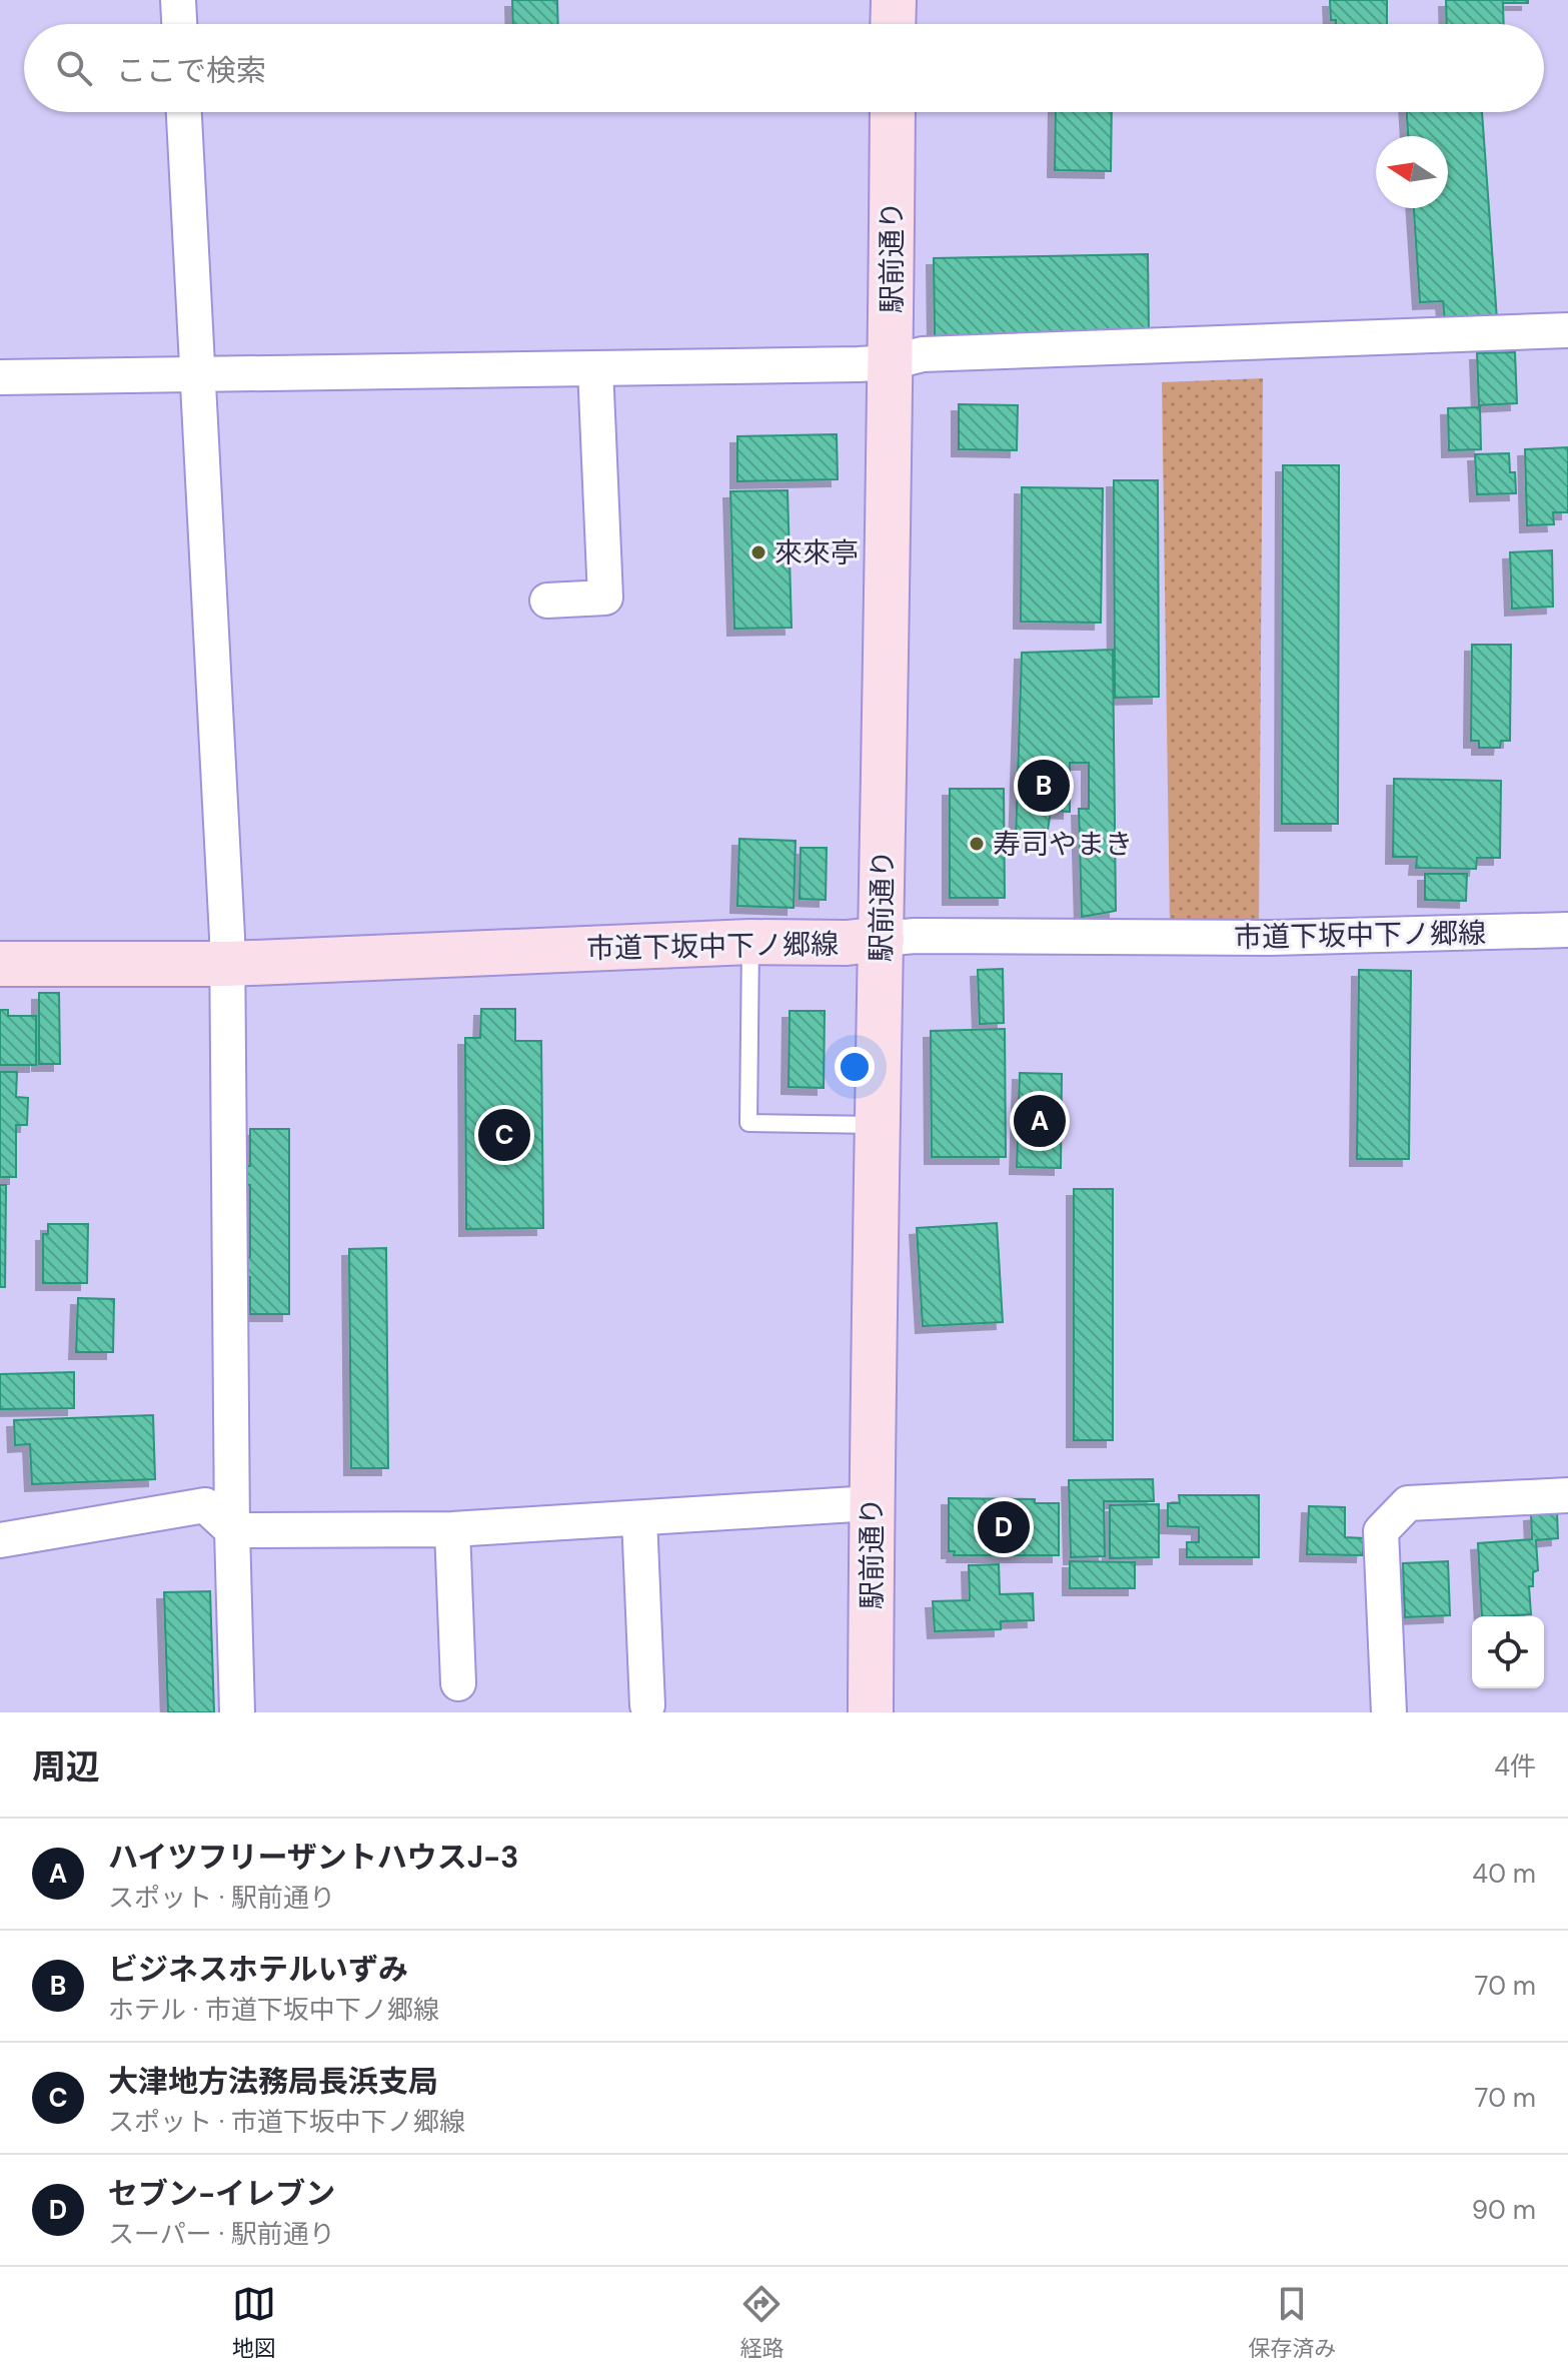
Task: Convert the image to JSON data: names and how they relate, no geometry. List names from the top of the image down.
{
  "streets": {
    "main road": ["駅前通り", "市道下坂中下ノ郷線"]
  },
  "crossings": [
    ["駅前通り", "市道下坂中下ノ郷線"]
  ],
  "places": ["來來亭", "寿司やまき"],
  "north": "left",
  "page": {
    "search": "ここで検索",
    "pins": [
      "B",
      "A",
      "C",
      "D"
    ],
    "heading": ["周辺", "4件"],
    "list": [
      {
        "mark": "A",
        "name": "ハイツフリーザントハウスJ-3",
        "note": "スポット · 駅前通り",
        "value": "40 m"
      },
      {
        "mark": "B",
        "name": "ビジネスホテルいずみ",
        "note": "ホテル · 市道下坂中下ノ郷線",
        "value": "70 m"
      },
      {
        "mark": "C",
        "name": "大津地方法務局長浜支局",
        "note": "スポット · 市道下坂中下ノ郷線",
        "value": "70 m"
      },
      {
        "mark": "D",
        "name": "セブン-イレブン",
        "note": "スーパー · 駅前通り",
        "value": "90 m"
      }
    ],
    "nav": ["地図", "経路", "保存済み"]
  }
}
